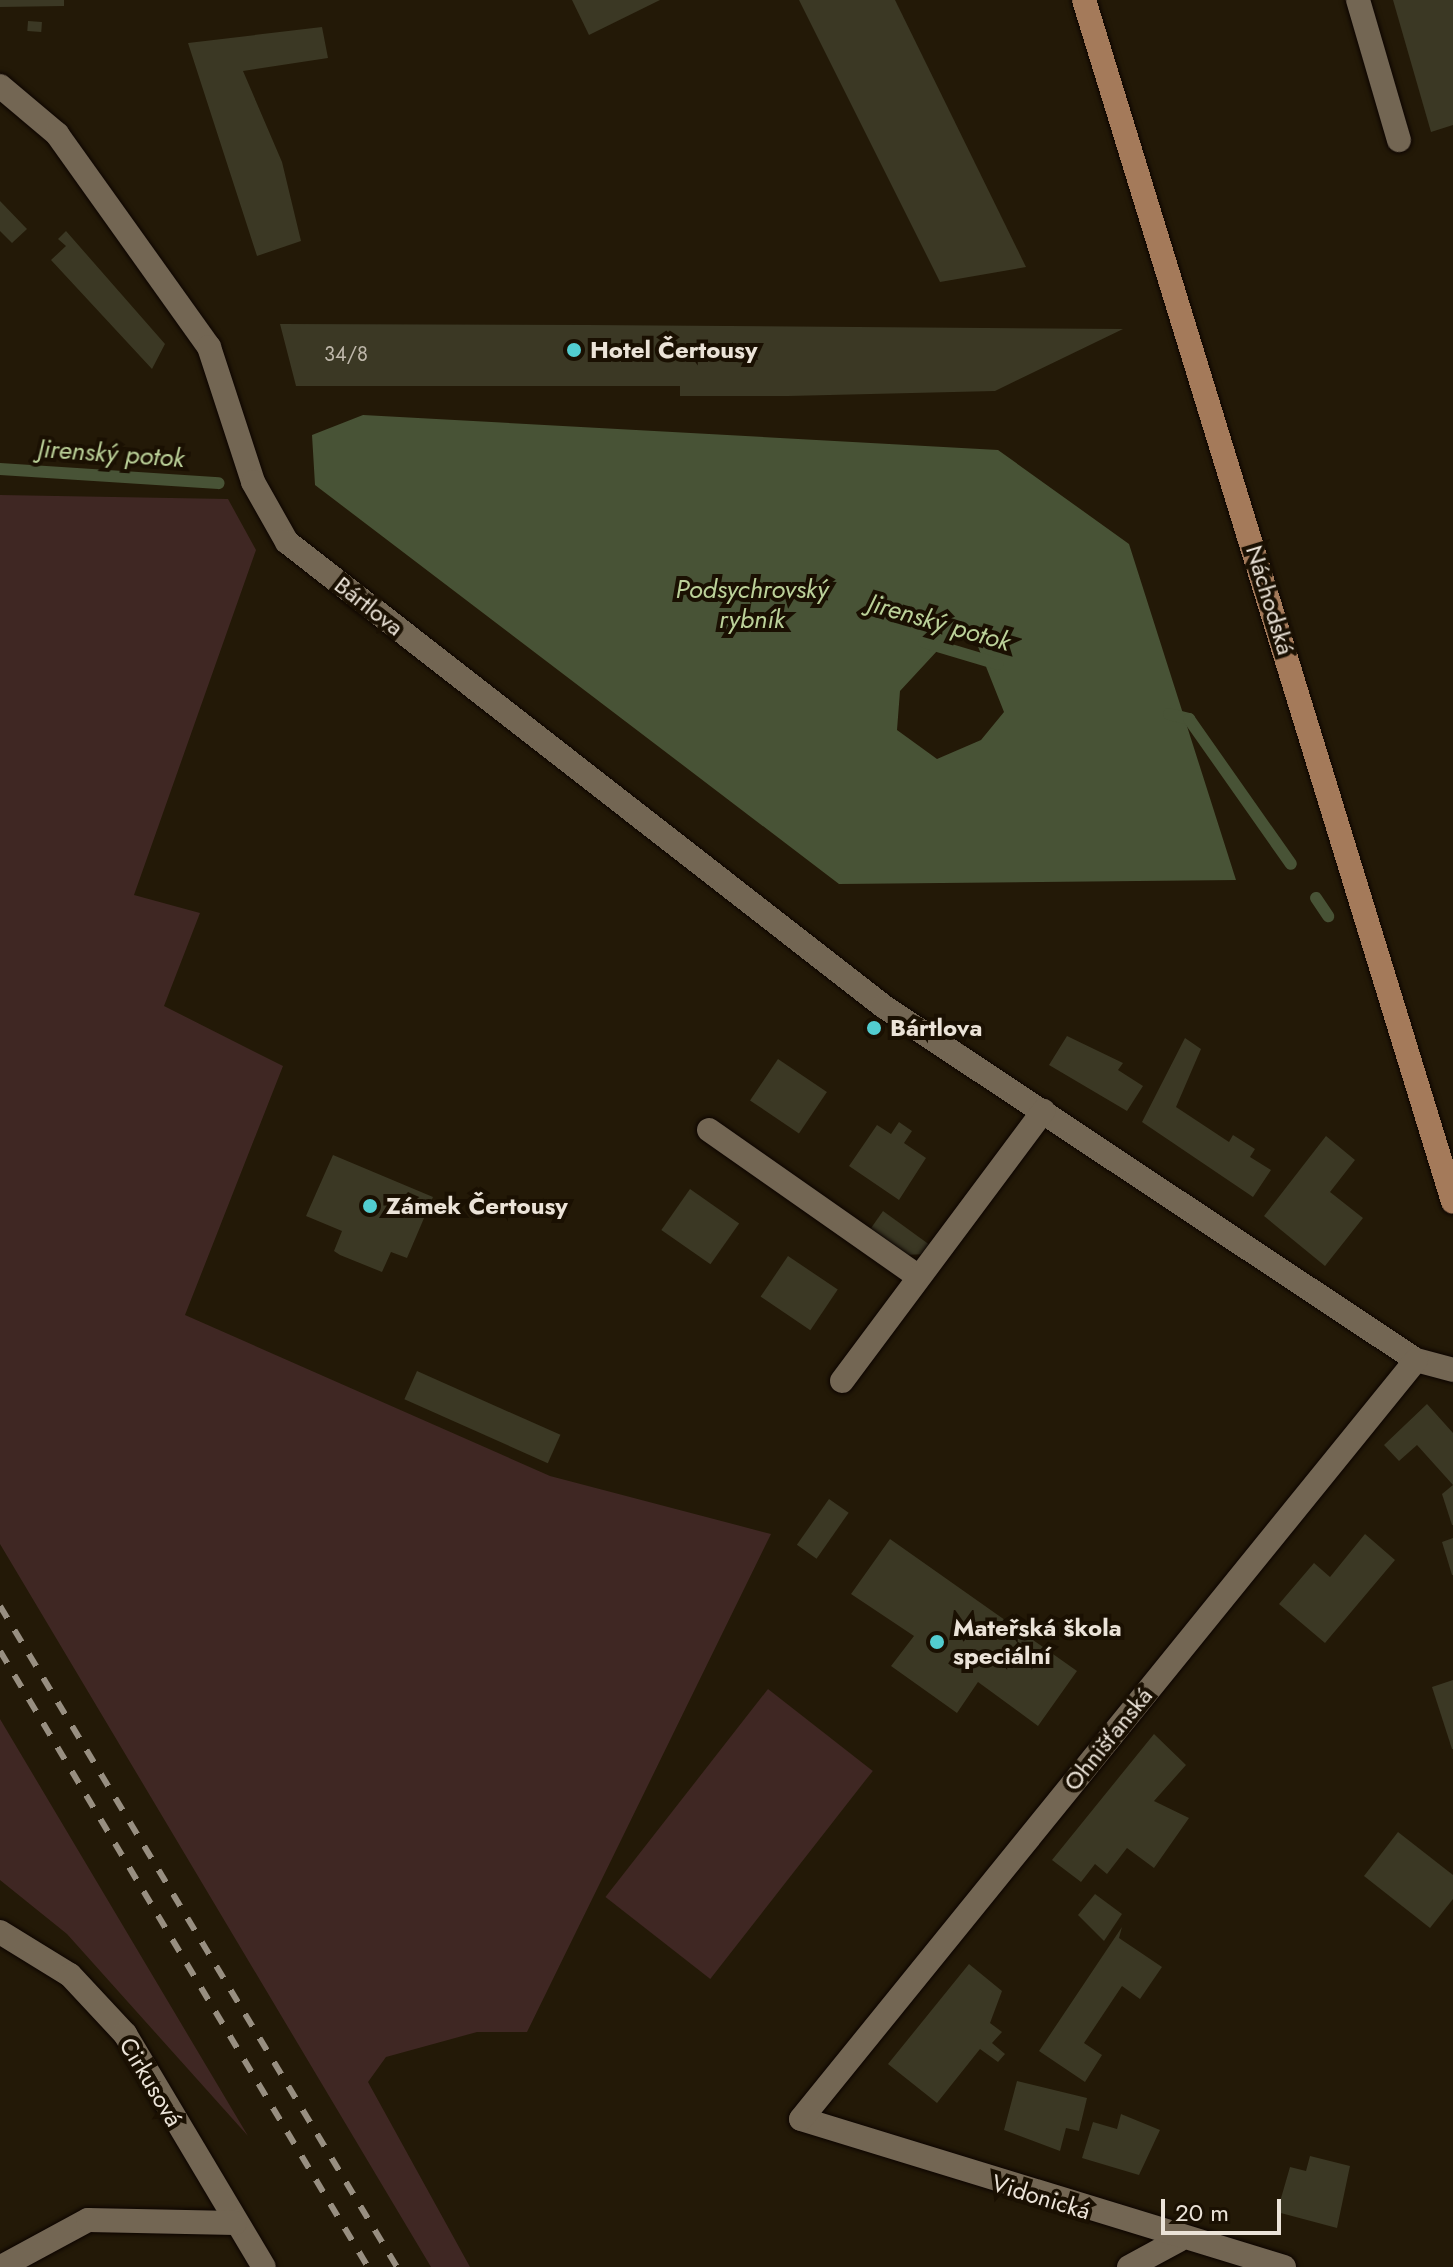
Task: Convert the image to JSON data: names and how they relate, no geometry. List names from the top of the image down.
{
  "streets": {
    "main road": ["Náchodská"],
    "street": [
      "Bártlova",
      "Ohnišťanská",
      "Cirkusová",
      "Vidonická"
    ]
  },
  "crossings": [
    ["Bártlova", "Ohnišťanská"],
    ["Ohnišťanská", "Vidonická"]
  ],
  "water": ["Jirenský potok", "Podsychrovský rybník"],
  "places": [
    "Hotel Čertousy",
    "Bártlova",
    "Zámek Čertousy",
    "Mateřská škola speciální"
  ],
  "house_numbers": ["34/8"],
  "scale_bar": "20 m"
}
